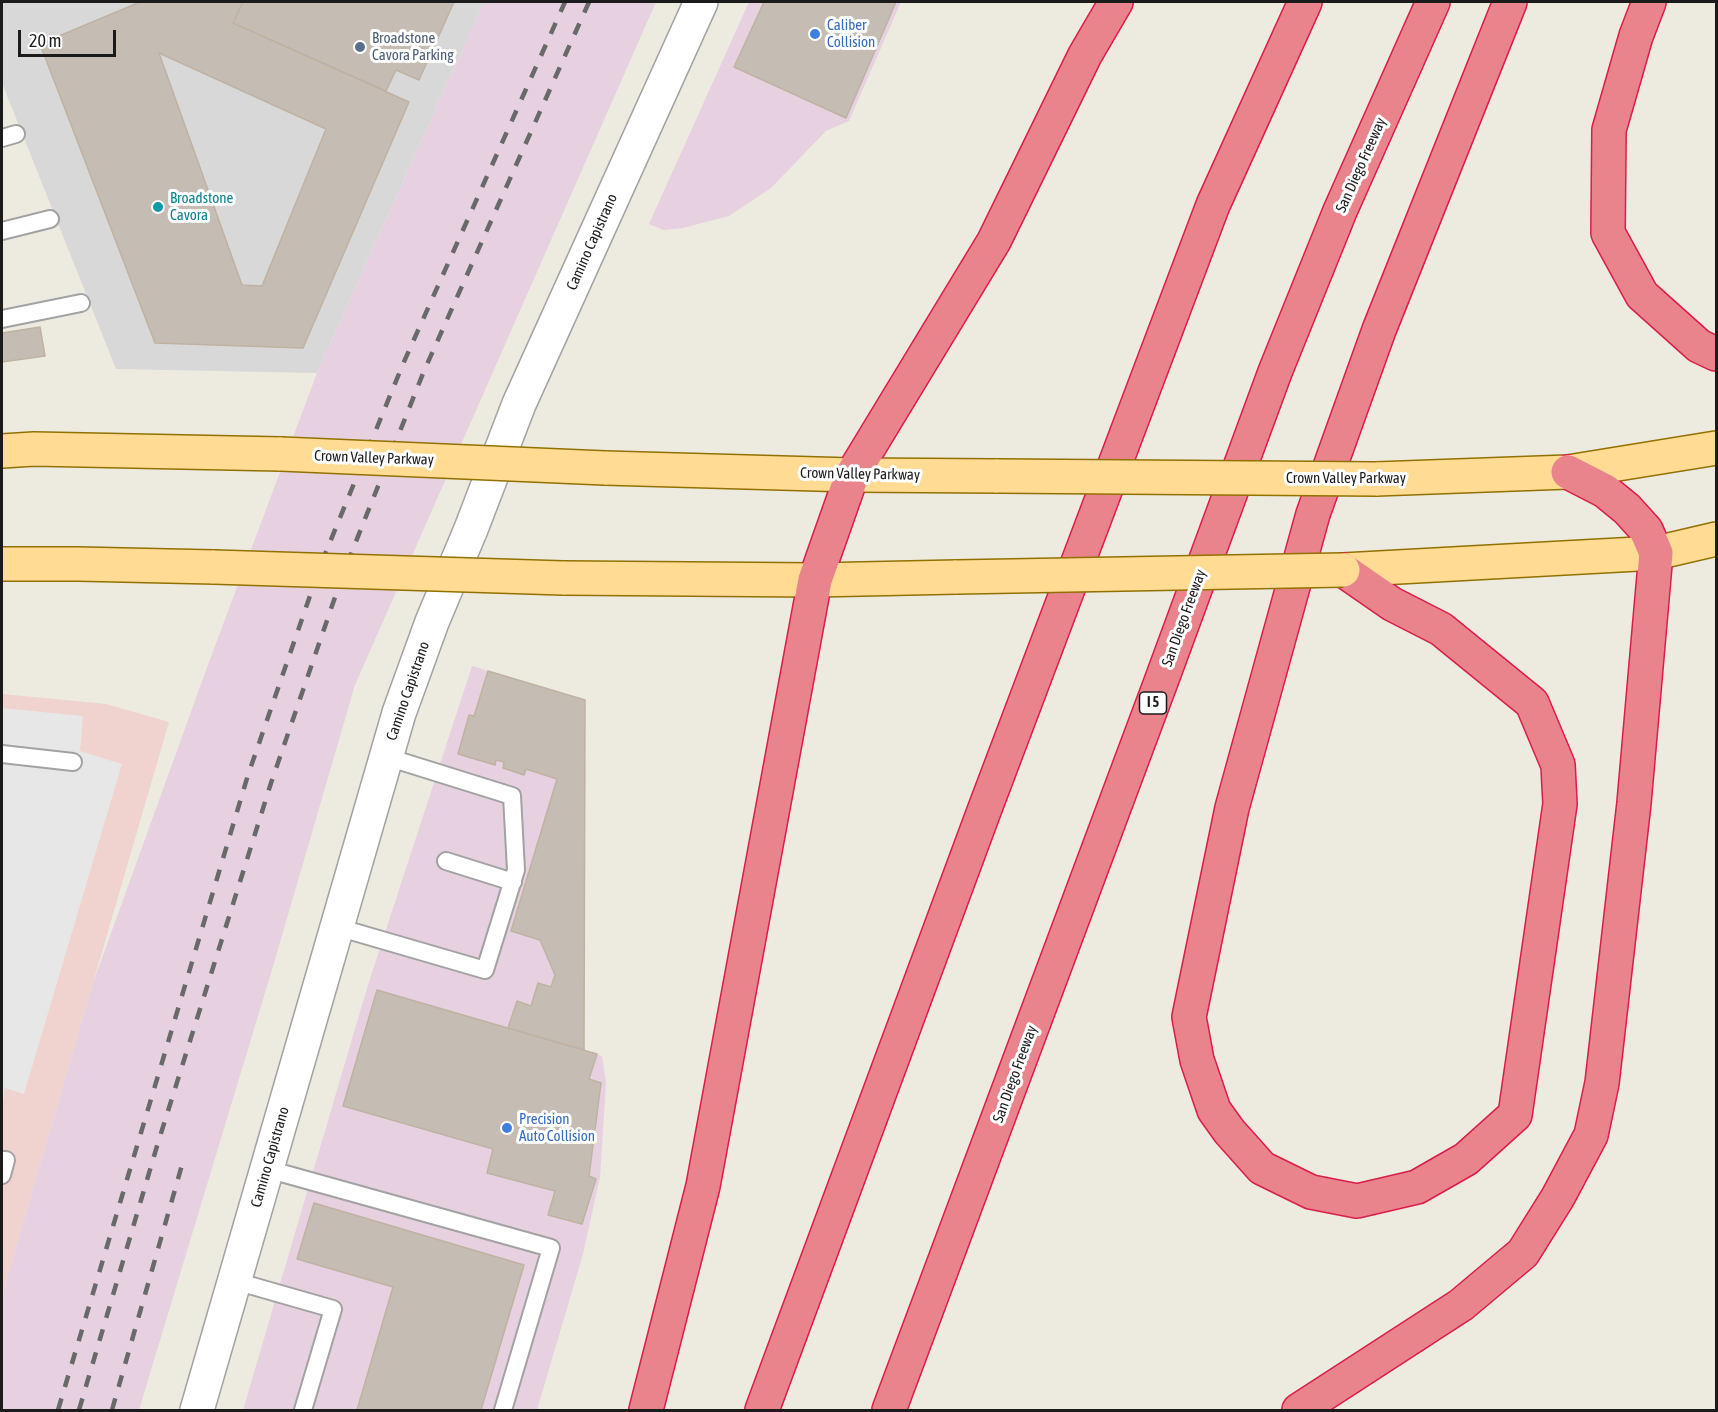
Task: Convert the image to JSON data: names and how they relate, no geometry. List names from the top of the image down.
{
  "streets": {
    "highway": ["San Diego Freeway", "I 5"],
    "main road": ["Crown Valley Parkway"],
    "street": ["Camino Capistrano"]
  },
  "places": [
    "Caliber Collision",
    "Broadstone Cavora Parking",
    "Broadstone Cavora",
    "Precision Auto Collision"
  ],
  "scale_bar": "20 m"
}
